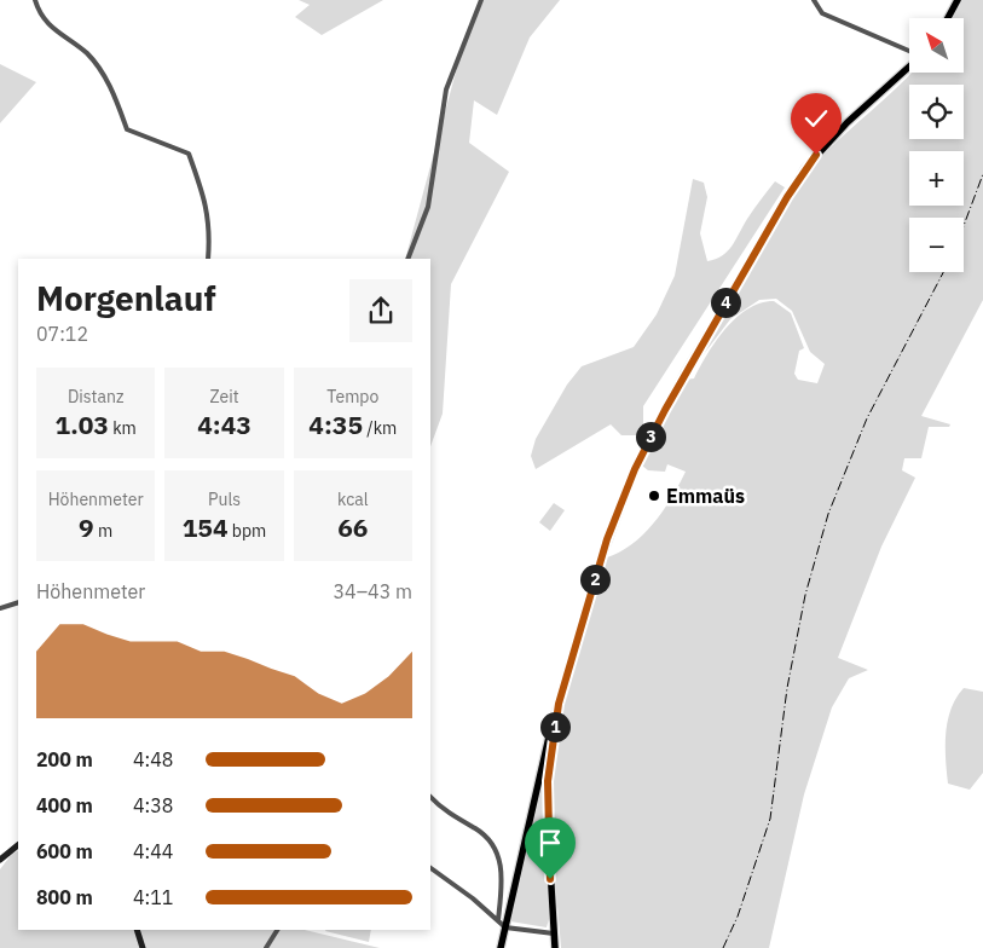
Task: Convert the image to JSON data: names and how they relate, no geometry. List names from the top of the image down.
{
  "places": ["Emmaüs"],
  "north": "top left",
  "page": {
    "map_buttons": ["+", "−"],
    "heading": ["Morgenlauf", "07:12"],
    "pins": [
      "4",
      "3",
      "2",
      "1"
    ],
    "stats": [
      ["Distanz", "1.03 km"],
      ["Zeit", "4:43"],
      ["Tempo", "4:35 /km"],
      ["Höhenmeter", "9 m"],
      ["Puls", "154 bpm"],
      ["kcal", "66"]
    ],
    "chart": ["Höhenmeter", "34–43 m"],
    "list": [
      {
        "name": "200 m",
        "note": "4:48"
      },
      {
        "name": "400 m",
        "note": "4:38"
      },
      {
        "name": "600 m",
        "note": "4:44"
      },
      {
        "name": "800 m",
        "note": "4:11"
      }
    ]
  }
}
